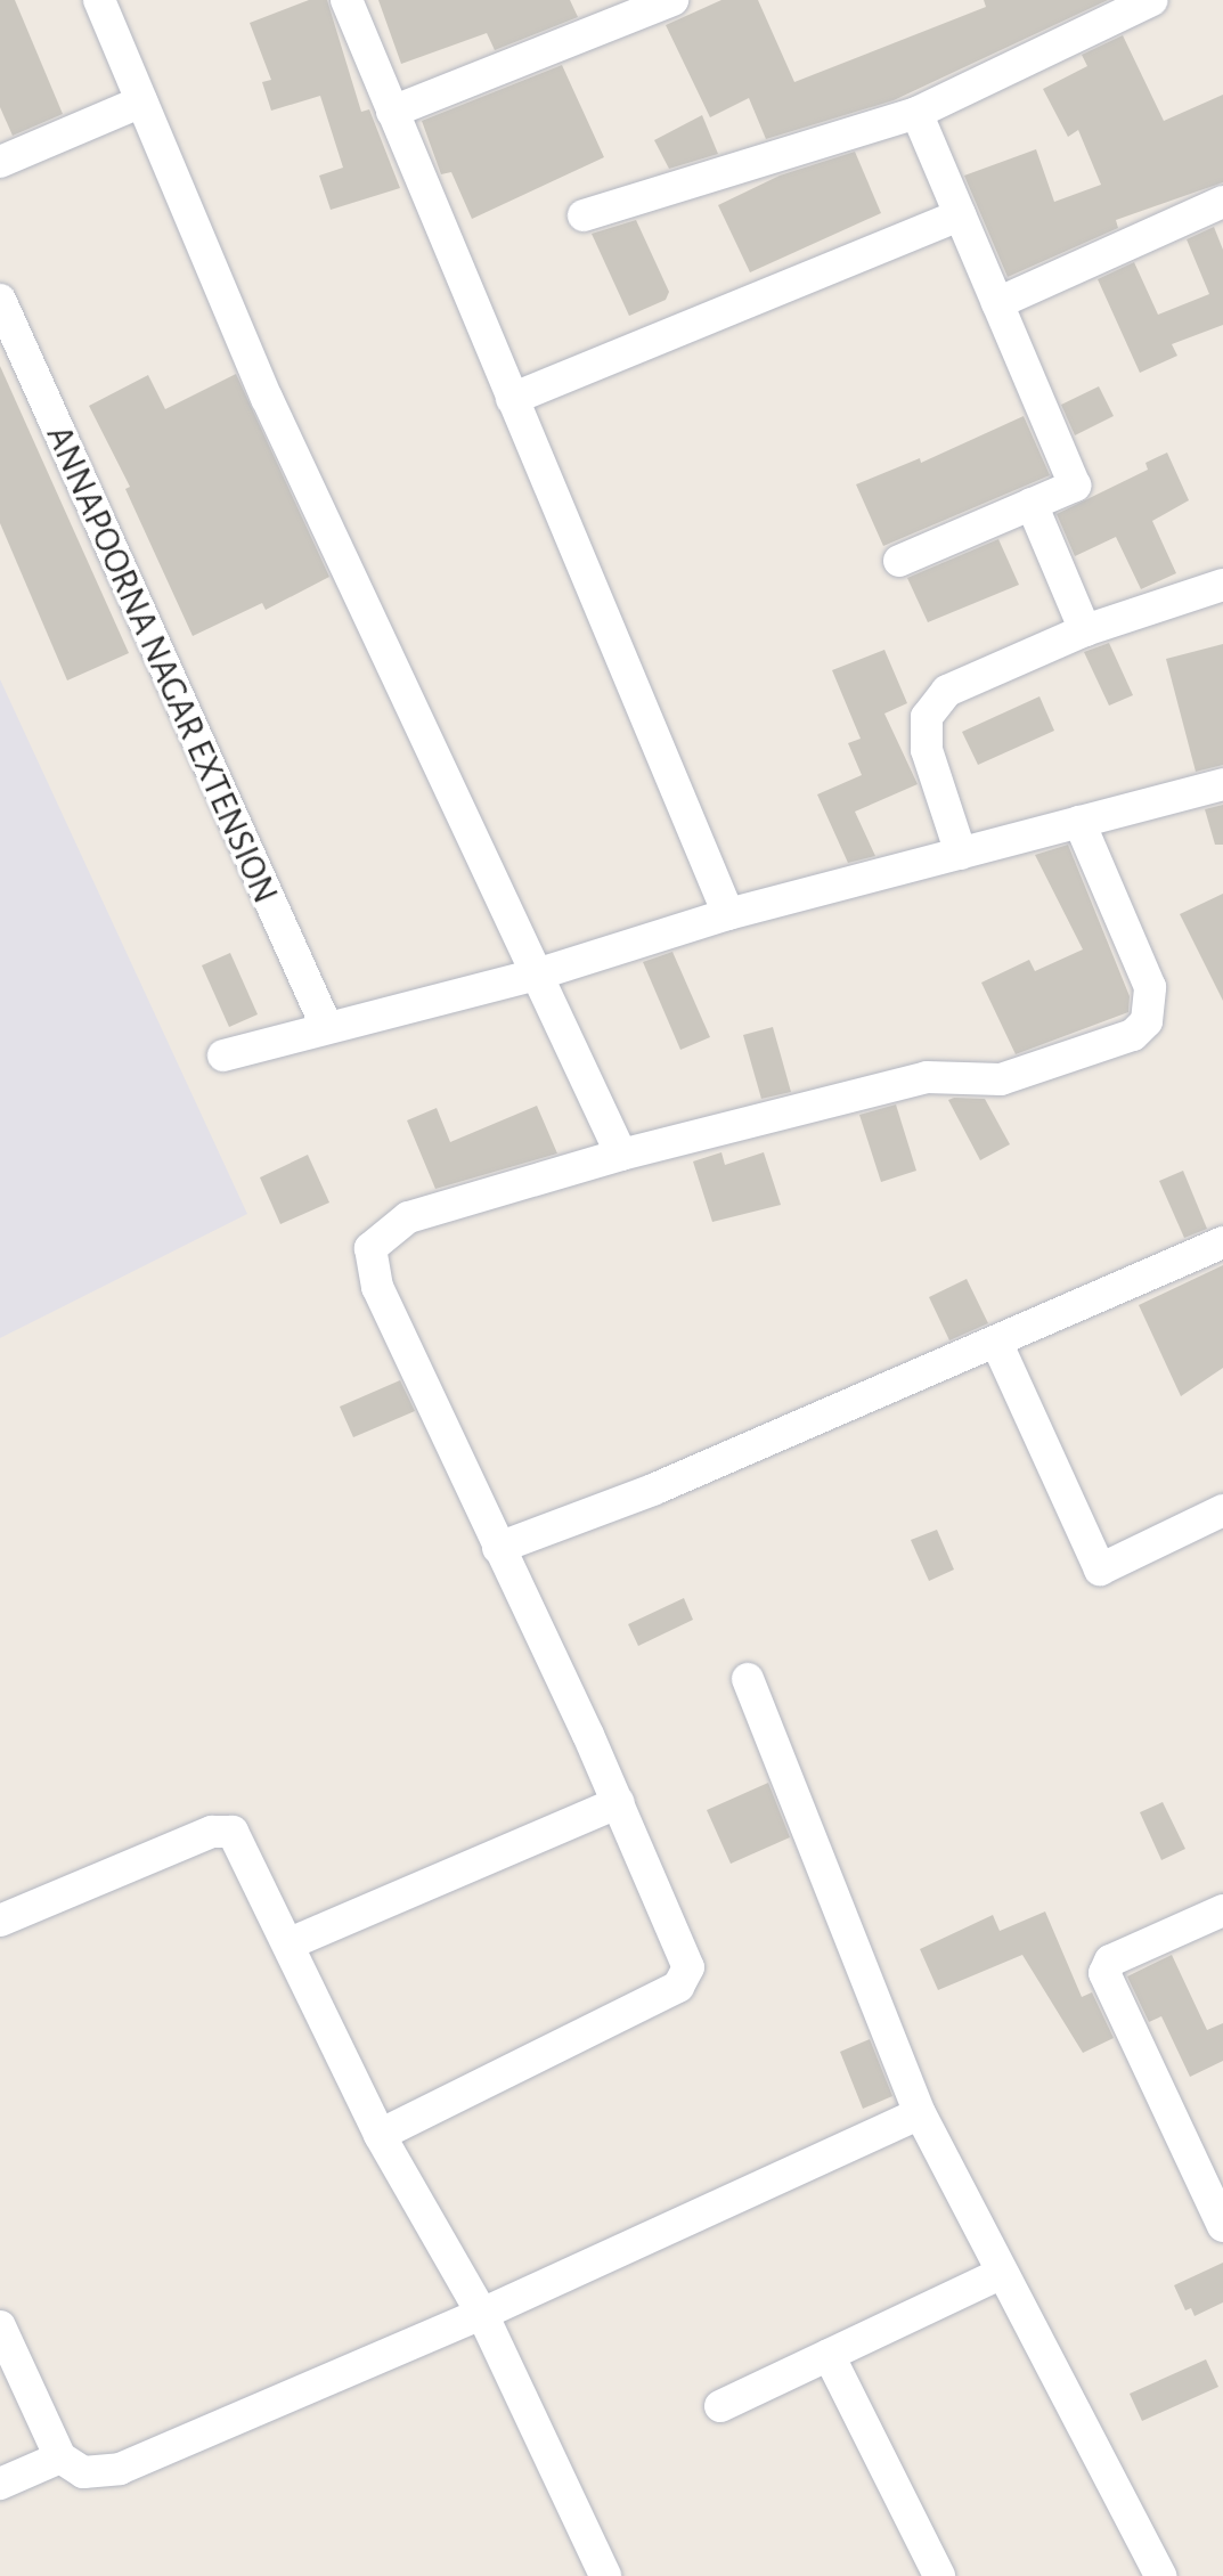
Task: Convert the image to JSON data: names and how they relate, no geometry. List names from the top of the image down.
{
  "streets": {
    "street": ["ANNAPOORNA NAGAR EXTENSION"]
  }
}
